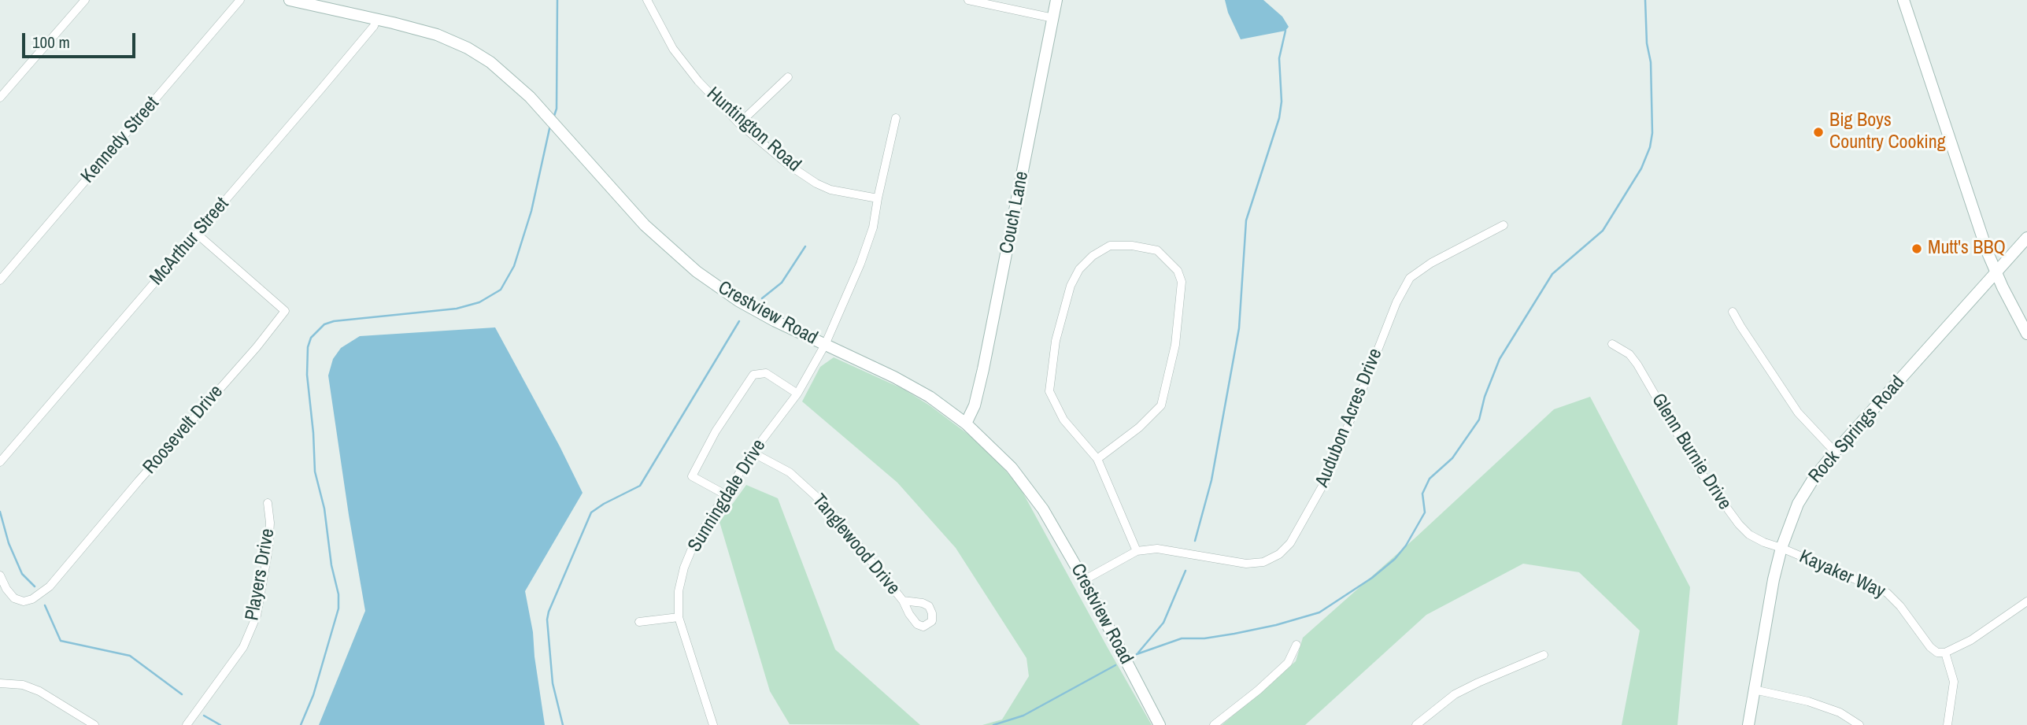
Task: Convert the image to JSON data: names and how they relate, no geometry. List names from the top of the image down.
{
  "streets": {
    "street": [
      "Huntington Road",
      "Kennedy Street",
      "Couch Lane",
      "McArthur Street",
      "Crestview Road",
      "Audubon Acres Drive",
      "Roosevelt Drive",
      "Rock Springs Road",
      "Glenn Burnie Drive",
      "Sunningdale Drive",
      "Tanglewood Drive",
      "Players Drive",
      "Kayaker Way"
    ]
  },
  "crossings": [
    ["Couch Lane", "Crestview Road"],
    ["McArthur Street", "Crestview Road"],
    ["McArthur Street", "Roosevelt Drive"],
    ["Crestview Road", "Audubon Acres Drive"],
    ["Crestview Road", "Sunningdale Drive"],
    ["Rock Springs Road", "Glenn Burnie Drive"],
    ["Rock Springs Road", "Kayaker Way"],
    ["Glenn Burnie Drive", "Kayaker Way"],
    ["Sunningdale Drive", "Tanglewood Drive"]
  ],
  "places": ["Big Boys Country Cooking", "Mutt's BBQ"],
  "scale_bar": "100 m"
}
